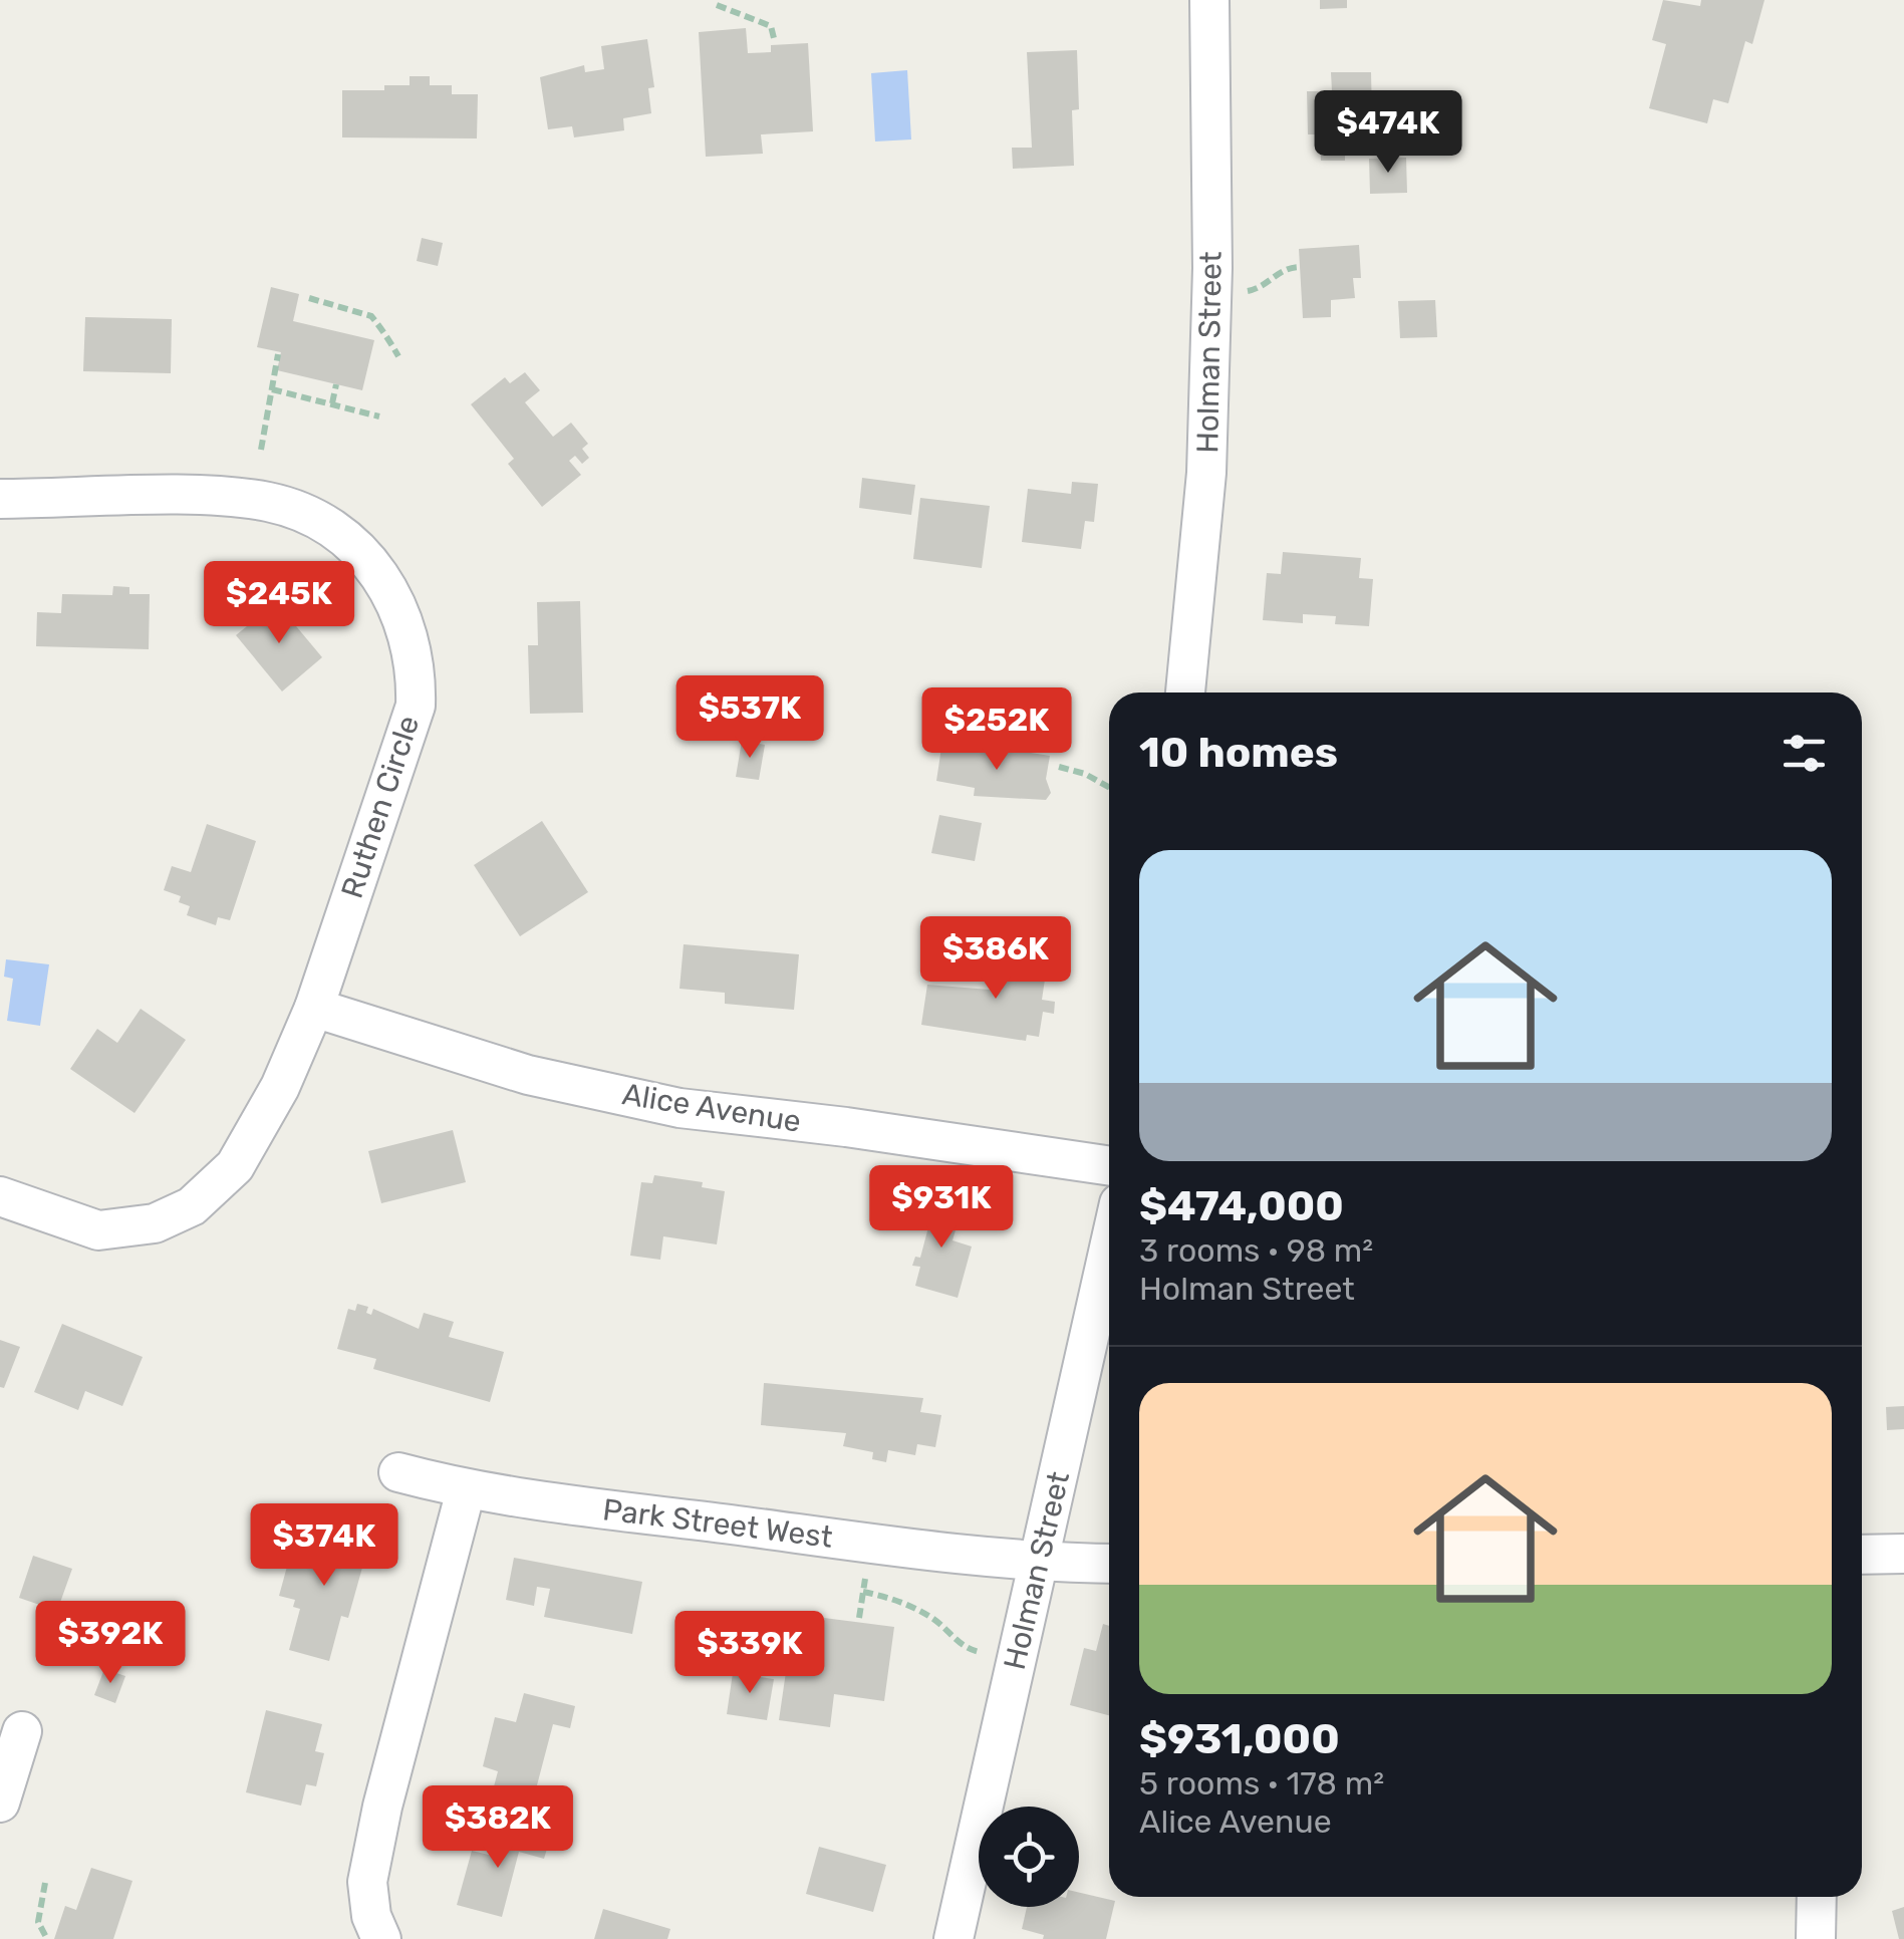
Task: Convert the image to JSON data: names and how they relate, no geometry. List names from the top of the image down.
{
  "streets": {
    "street": [
      "Holman Street",
      "Ruthen Circle",
      "Alice Avenue",
      "Park Street West"
    ]
  },
  "crossings": [
    ["Holman Street", "Park Street West"],
    ["Ruthen Circle", "Alice Avenue"]
  ],
  "page": {
    "price": [
      "$474K",
      "$245K",
      "$537K",
      "$252K",
      "$386K",
      "$931K",
      "$374K",
      "$392K",
      "$339K",
      "$382K"
    ],
    "heading": "10 homes",
    "list": [
      {
        "name": "$474,000",
        "note": "3 rooms · 98 m² · Holman Street"
      },
      {
        "name": "$931,000",
        "note": "5 rooms · 178 m² · Alice Avenue"
      }
    ]
  }
}
